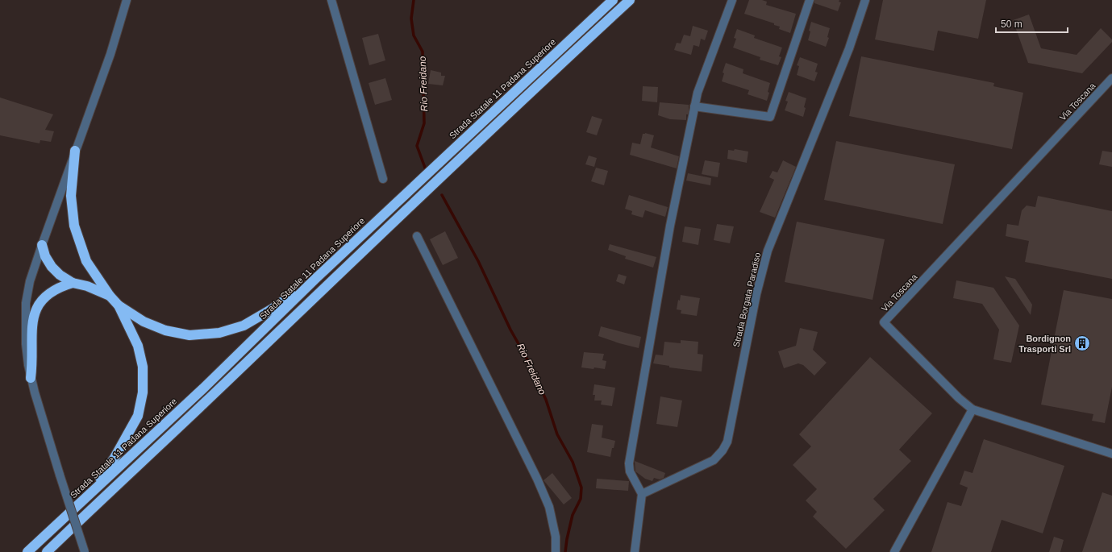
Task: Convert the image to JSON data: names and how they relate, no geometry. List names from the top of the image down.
{
  "streets": {
    "highway": ["Strada Statale 11 Padana Superiore"],
    "street": ["Via Toscana", "Strada Borgata Paradiso"]
  },
  "water": ["Rio Freidano"],
  "places": {
    "building": ["Bordignon Trasporti Srl"]
  },
  "scale_bar": "50 m"
}
